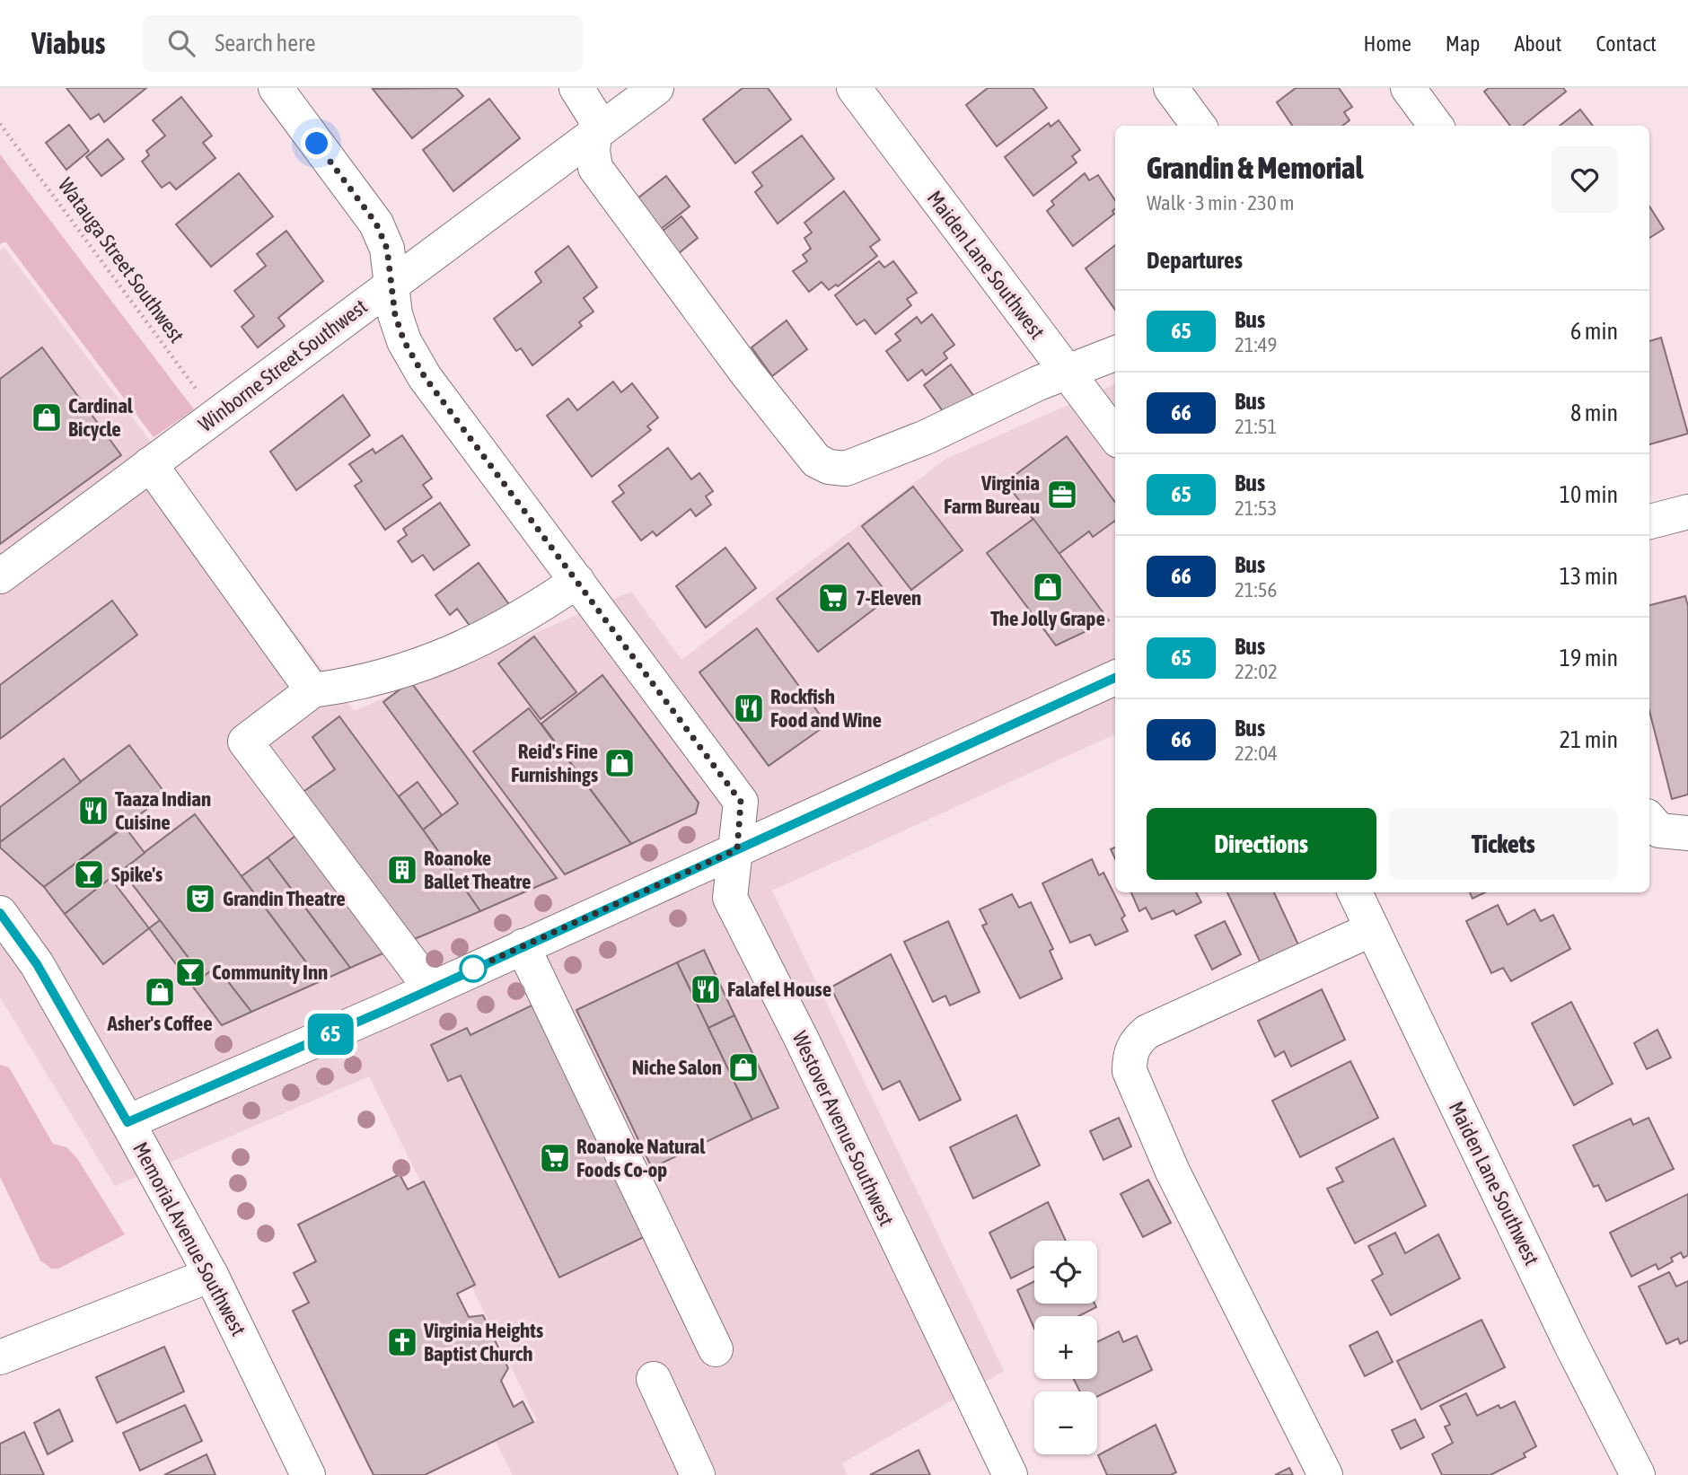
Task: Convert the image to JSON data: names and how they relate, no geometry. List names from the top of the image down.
{
  "streets": {
    "street": [
      "Maiden Lane Southwest",
      "Winborne Street Southwest",
      "Westover Avenue Southwest",
      "Memorial Avenue Southwest"
    ],
    "path": ["Watauga Street Southwest"]
  },
  "crossings": [
    ["Watauga Street Southwest", "Winborne Street Southwest"],
    ["Winborne Street Southwest", "Westover Avenue Southwest"]
  ],
  "places": {
    "shop": [
      "Cardinal Bicycle",
      "The Jolly Grape",
      "Reid's Fine Furnishings",
      "Asher's Coffee",
      "Niche Salon"
    ],
    "office": ["Virginia Farm Bureau"],
    "supermarket": ["7-Eleven", "Roanoke Natural Foods Co-op"],
    "restaurant": ["Rockfish Food and Wine", "Taaza Indian Cuisine", "Falafel House"],
    "building": ["Roanoke Ballet Theatre"],
    "bar": ["Spike's", "Community Inn"],
    "theatre": ["Grandin Theatre"],
    "church": ["Virginia Heights Baptist Church"]
  },
  "lines": ["bus line 65"],
  "page": {
    "header": "Viabus",
    "search": "Search here",
    "nav": [
      "Home",
      "Map",
      "About",
      "Contact"
    ],
    "on_map": "65",
    "heading": [
      ["Grandin & Memorial", "Walk · 3 min · 230 m"],
      "Departures"
    ],
    "list": [
      {
        "mark": "65",
        "name": "Bus",
        "note": "21:49",
        "value": "6 min"
      },
      {
        "mark": "66",
        "name": "Bus",
        "note": "21:51",
        "value": "8 min"
      },
      {
        "mark": "65",
        "name": "Bus",
        "note": "21:53",
        "value": "10 min"
      },
      {
        "mark": "66",
        "name": "Bus",
        "note": "21:56",
        "value": "13 min"
      },
      {
        "mark": "65",
        "name": "Bus",
        "note": "22:02",
        "value": "19 min"
      },
      {
        "mark": "66",
        "name": "Bus",
        "note": "22:04",
        "value": "21 min"
      }
    ],
    "buttons": ["Directions", "Tickets"],
    "map_buttons": ["+", "−"]
  }
}
